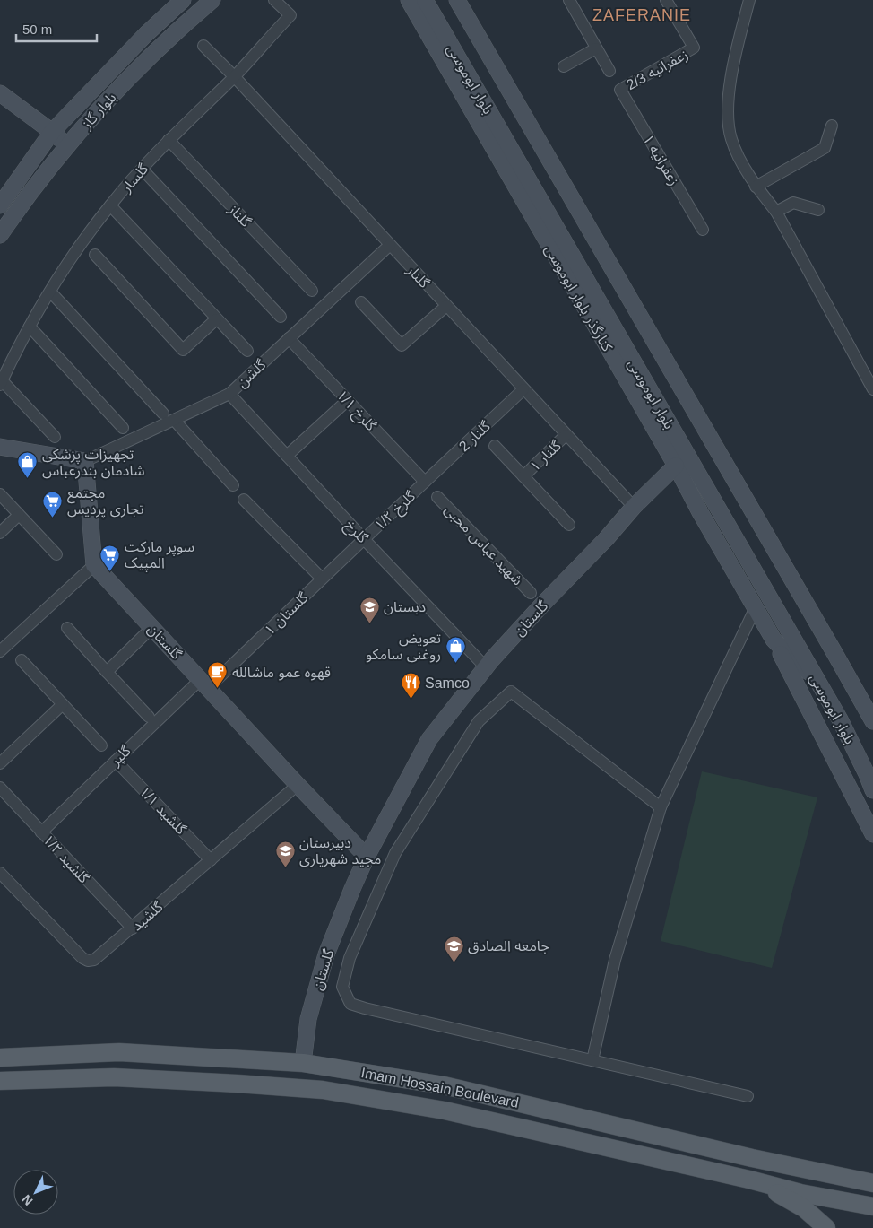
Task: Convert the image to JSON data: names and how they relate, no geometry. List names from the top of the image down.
{
  "streets": {
    "main road": ["Imam Hossain Boulevard"],
    "street": [
      "زعفرانیه 2/3",
      "بلوار ابوموسی",
      "بلوار گاز",
      "زعفرانیه ۱",
      "گلسار",
      "گلناز",
      "گلنار",
      "کنارگذر بلوار ابوموسی",
      "گلشن",
      "گلرخ ۱/۱",
      "گلنار 2",
      "گلنار ۱",
      "گلرخ ۱/۲",
      "گلرخ",
      "شهید عباس محبی",
      "گلستان ۱",
      "گلستان",
      "گلپر",
      "گلشید ۱/۱",
      "گلشید ۱/۲",
      "گلشید"
    ]
  },
  "crossings": [
    ["زعفرانیه 2/3", "زعفرانیه ۱"],
    ["بلوار ابوموسی", "کنارگذر بلوار ابوموسی"],
    ["گلسار", "گلناز"],
    ["گلسار", "گلنار"],
    ["گلنار", "گلشن"],
    ["گلنار", "گلنار 2"],
    ["گلنار", "گلنار ۱"],
    ["گلنار", "گلستان"],
    ["کنارگذر بلوار ابوموسی", "گلستان"],
    ["گلشن", "گلرخ ۱/۱"],
    ["گلشن", "گلرخ"],
    ["گلرخ ۱/۱", "گلنار 2"],
    ["گلرخ ۱/۱", "گلرخ ۱/۲"],
    ["گلنار 2", "گلرخ ۱/۲"],
    ["گلرخ ۱/۲", "گلرخ"],
    ["گلرخ ۱/۲", "گلستان ۱"],
    ["گلرخ", "گلستان ۱"],
    ["گلرخ", "گلستان"],
    ["گلستان ۱", "گلستان"],
    ["گلستان ۱", "گلپر"],
    ["گلستان", "گلپر"],
    ["گلستان", "گلشید"],
    ["گلستان", "Imam Hossain Boulevard"],
    ["گلپر", "گلشید ۱/۱"],
    ["گلپر", "گلشید ۱/۲"],
    ["گلشید ۱/۱", "گلشید"],
    ["گلشید ۱/۲", "گلشید"]
  ],
  "districts": ["ZAFERANIE"],
  "places": {
    "shop": ["تجهیزات پزشکی شادمان بندرعباس", "تعویض روغنی سامکو"],
    "supermarket": ["مجتمع تجاری پردیس", "سوپر مارکت المپیک"],
    "school or university": ["دبستان", "دبیرستان مجید شهریاری", "جامعه الصادق"],
    "cafe": ["قهوه عمو ماشالله"],
    "restaurant": ["Samco"]
  },
  "scale_bar": "50 m",
  "north": "bottom left"
}
